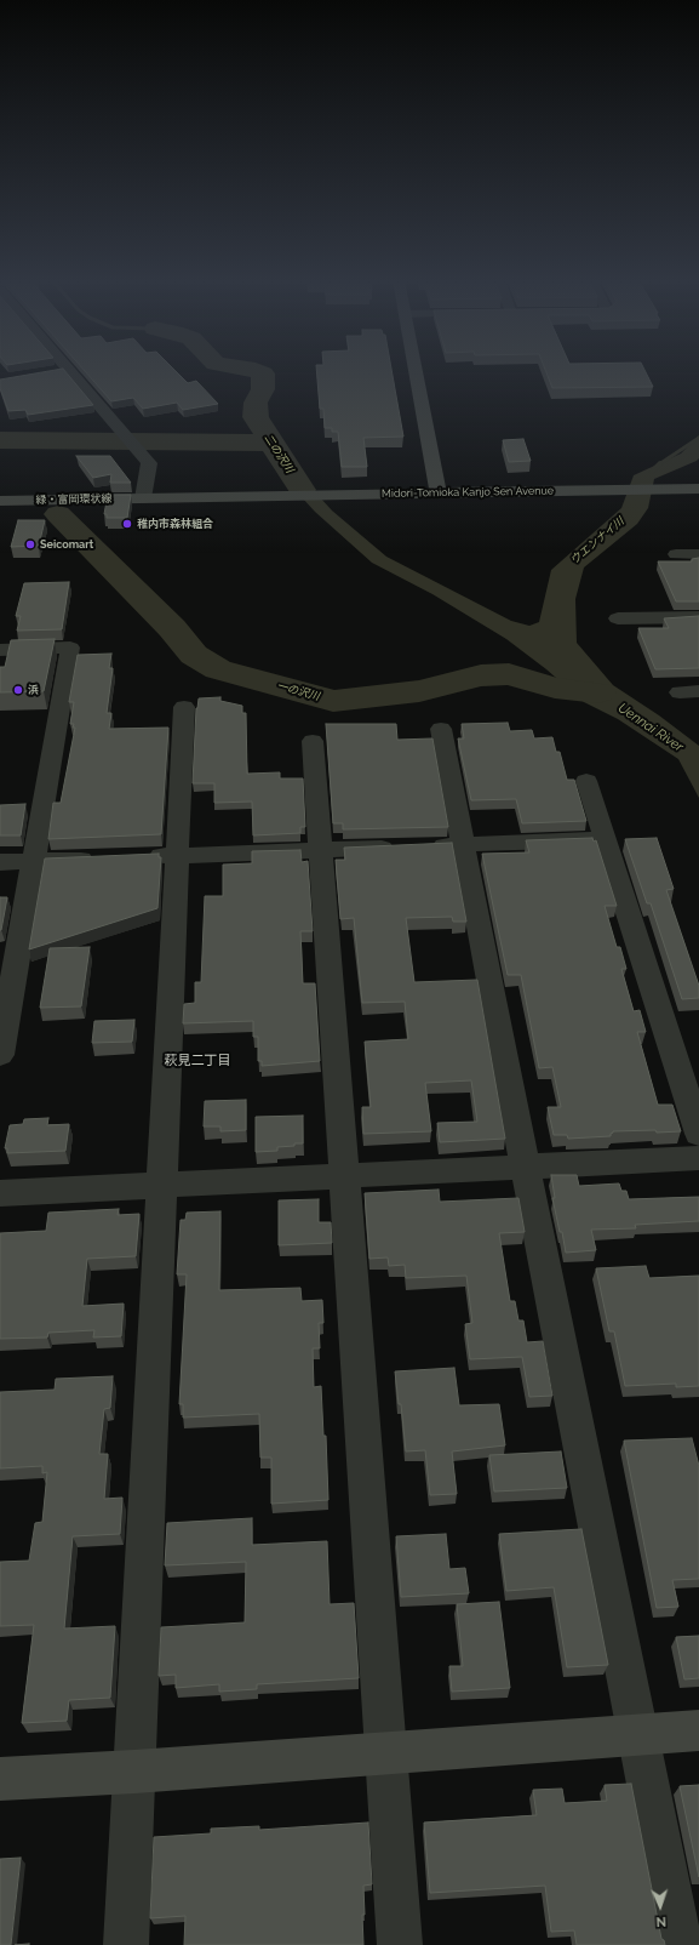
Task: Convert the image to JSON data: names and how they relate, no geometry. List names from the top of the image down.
{
  "streets": {
    "street": ["Midori-Tomioka Kanjo Sen Avenue", "緑・富岡環状線"]
  },
  "crossings": [
    ["Midori-Tomioka Kanjo Sen Avenue", "緑・富岡環状線"]
  ],
  "districts": ["萩見二丁目"],
  "water": [
    "二の沢川",
    "ウエンナイ川",
    "一の沢川",
    "Uennai River"
  ],
  "places": ["稚内市森林組合", "Seicomart", "浜"],
  "north": "bottom"
}
